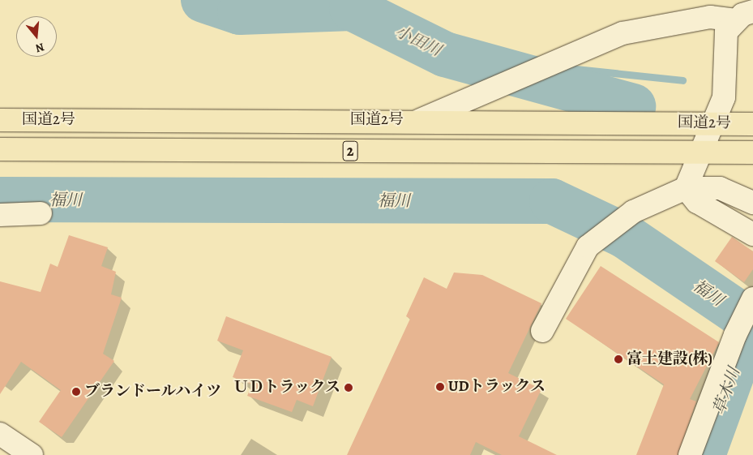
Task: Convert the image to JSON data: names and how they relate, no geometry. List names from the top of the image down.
{
  "streets": {
    "highway": ["国道2号", "2"]
  },
  "water": ["小田川", "福川", "草木川"],
  "places": [
    "富士建設(株)",
    "UDトラックス",
    "ＵＤトラックス",
    "ブランドールハイツ"
  ],
  "north": "bottom"
}
